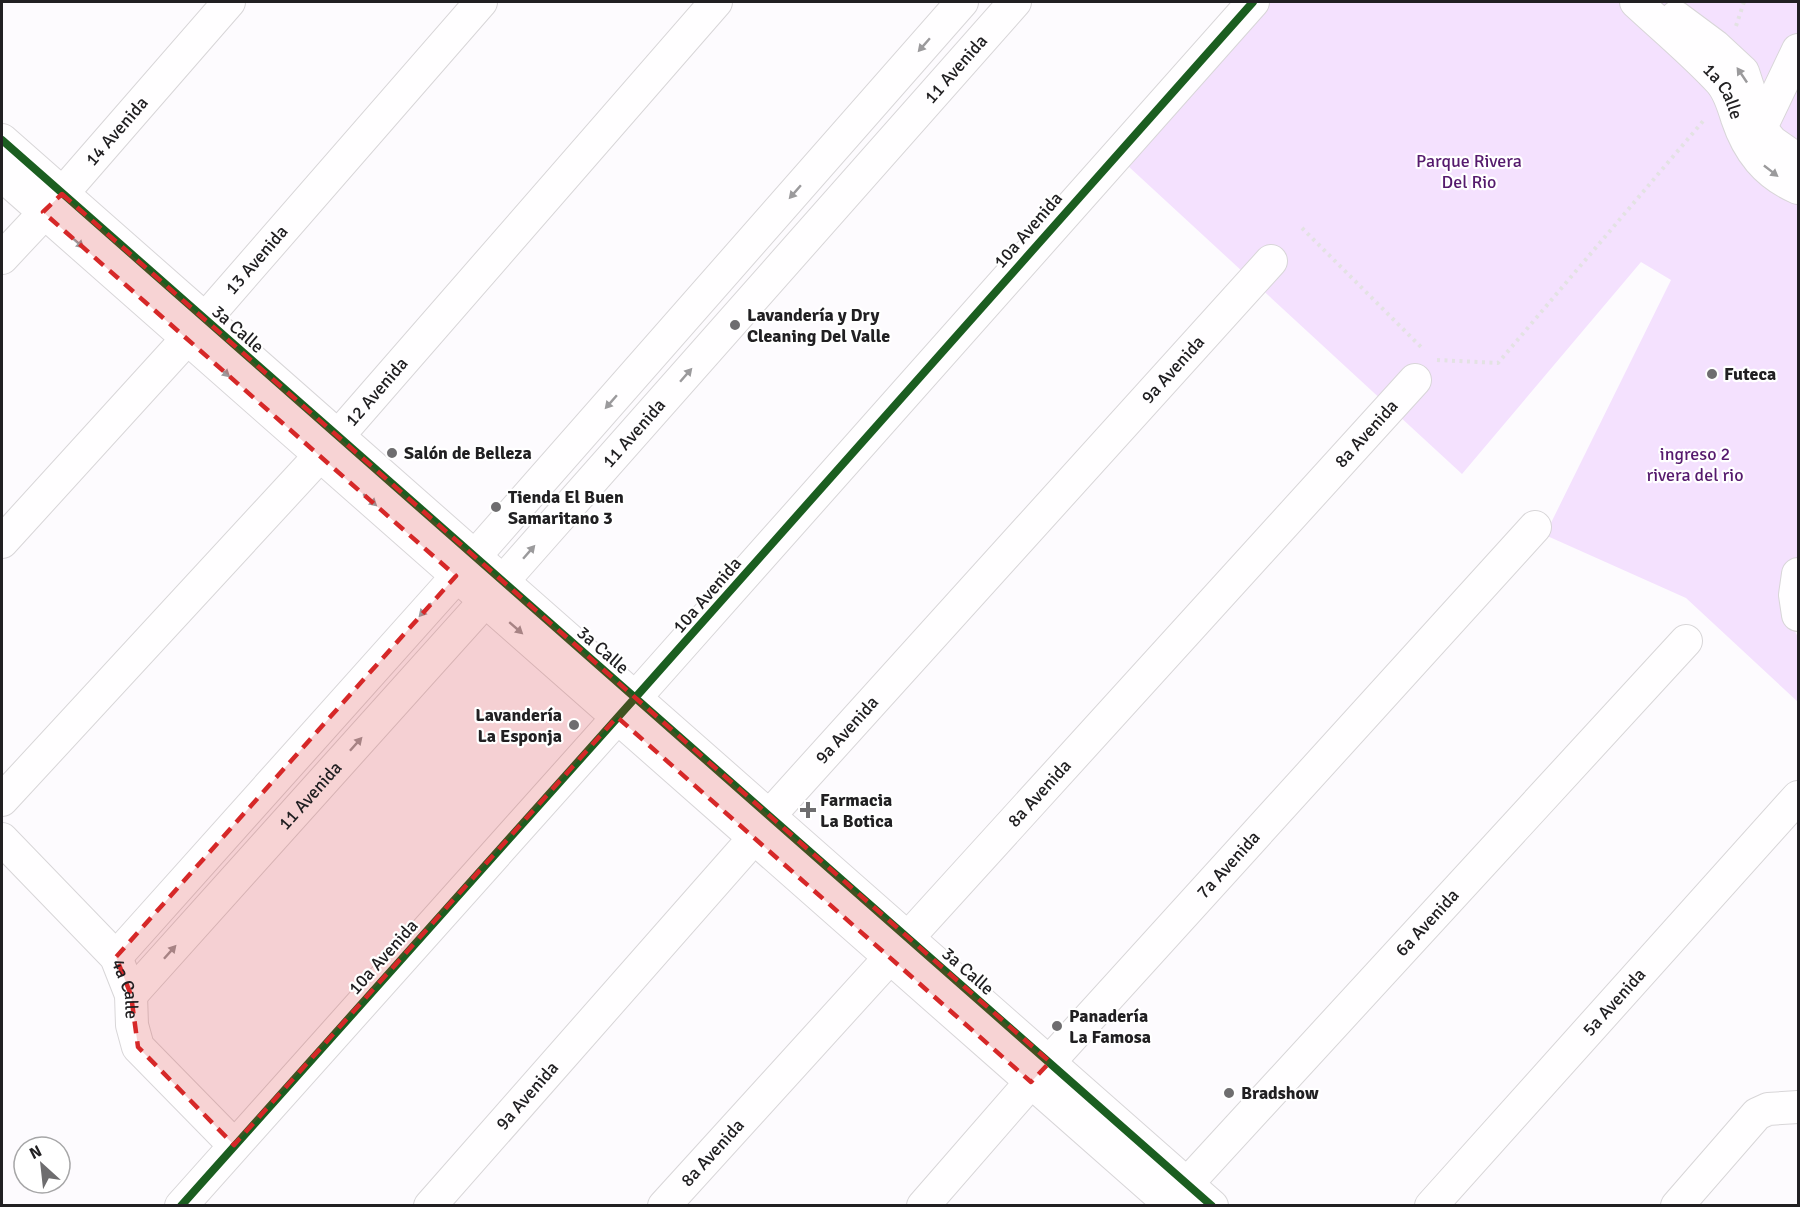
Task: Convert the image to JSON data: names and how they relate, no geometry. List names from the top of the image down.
{
  "streets": {
    "street": [
      "11 Avenida",
      "1a Calle",
      "14 Avenida",
      "10a Avenida",
      "13 Avenida",
      "3a Calle",
      "9a Avenida",
      "12 Avenida",
      "8a Avenida",
      "7a Avenida",
      "6a Avenida",
      "4a Calle",
      "5a Avenida"
    ]
  },
  "crossings": [
    ["11 Avenida", "3a Calle"],
    ["11 Avenida", "4a Calle"],
    ["14 Avenida", "3a Calle"],
    ["10a Avenida", "3a Calle"],
    ["10a Avenida", "4a Calle"],
    ["13 Avenida", "3a Calle"],
    ["3a Calle", "9a Avenida"],
    ["3a Calle", "12 Avenida"],
    ["3a Calle", "8a Avenida"],
    ["3a Calle", "7a Avenida"],
    ["3a Calle", "6a Avenida"]
  ],
  "parks": ["Parque Rivera Del Rio", "ingreso 2 rivera del rio"],
  "places": {
    "other": [
      "Lavandería y Dry Cleaning Del Valle",
      "Futeca",
      "Salón de Belleza",
      "Tienda El Buen Samaritano 3",
      "Lavandería La Esponja",
      "Panadería La Famosa",
      "Bradshow"
    ],
    "health": ["Farmacia La Botica"]
  },
  "north": "top left"
}
